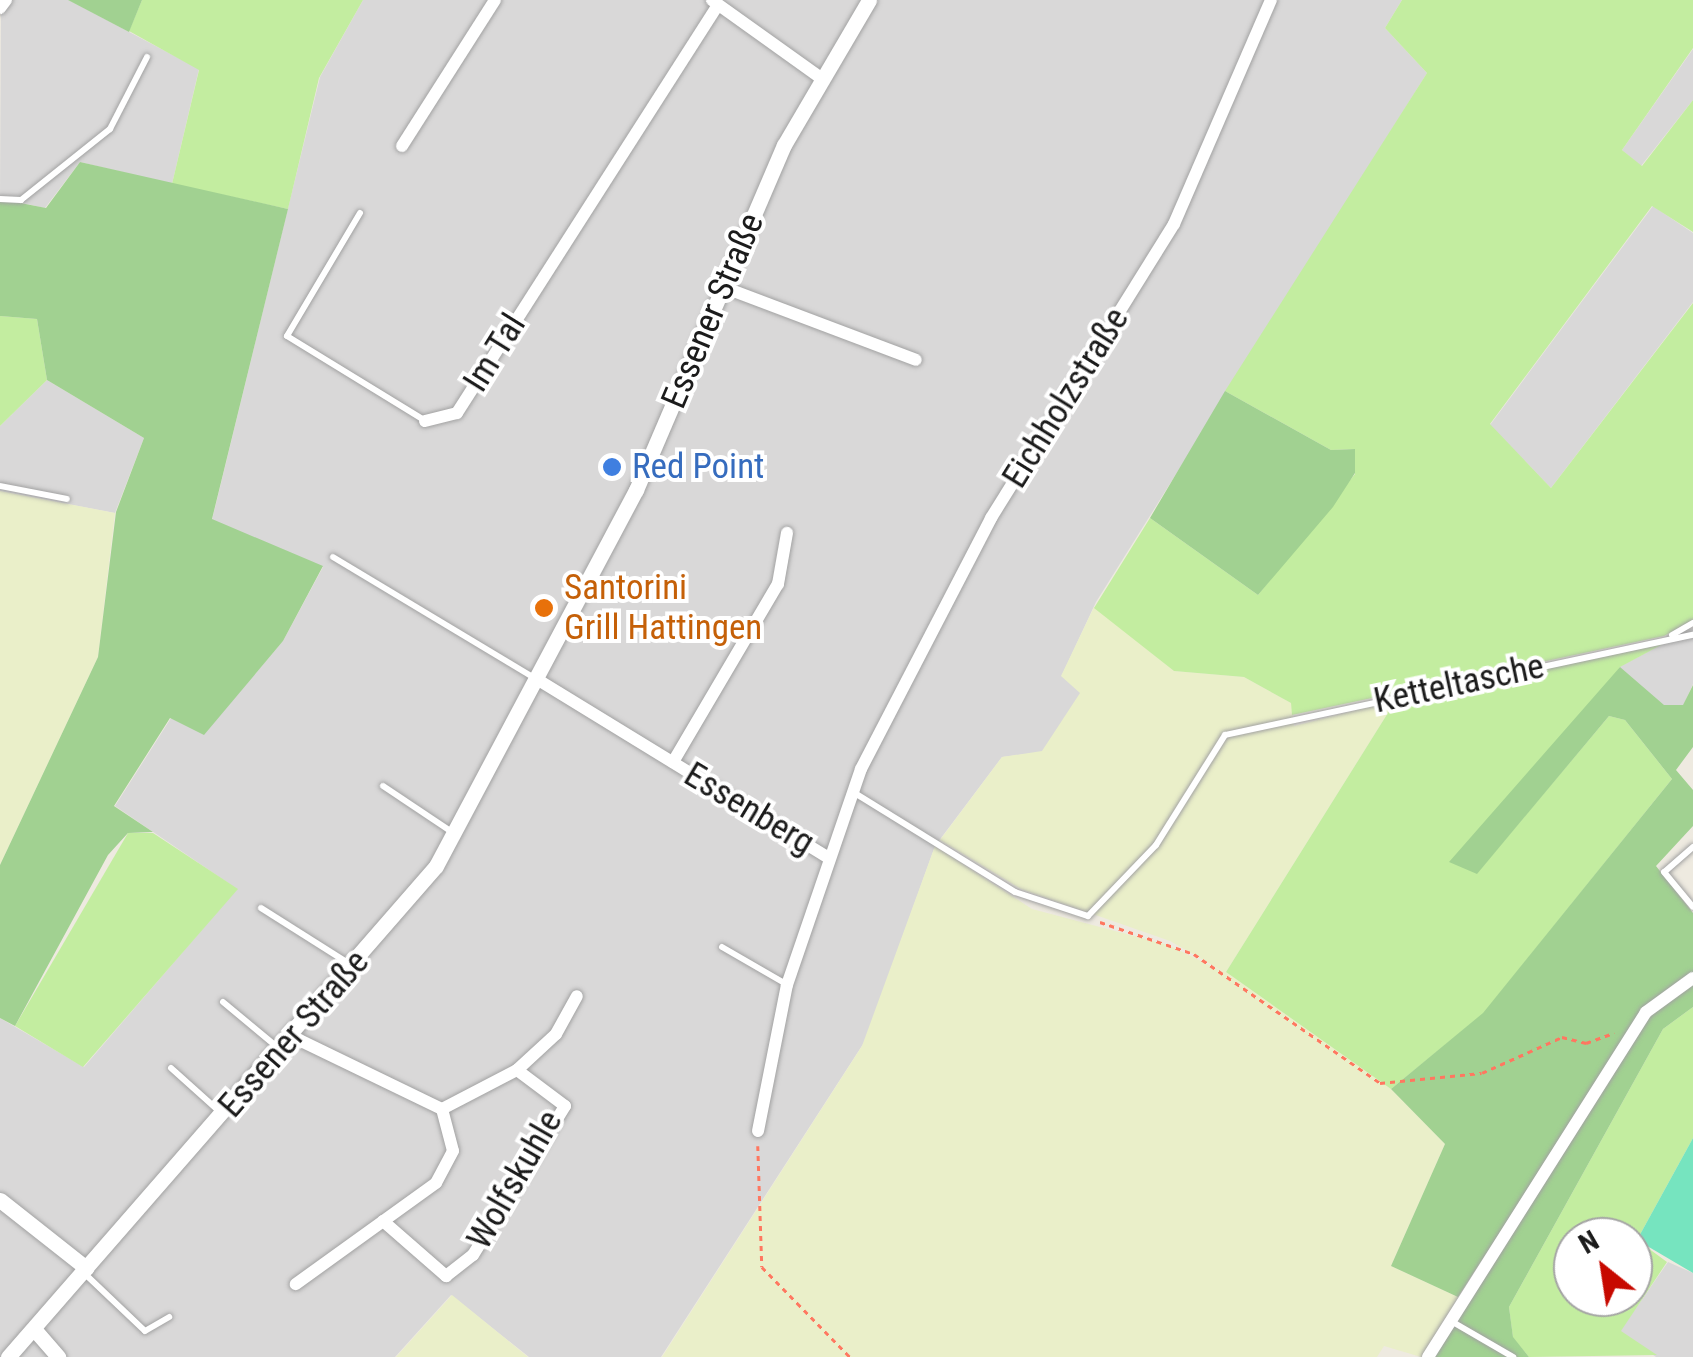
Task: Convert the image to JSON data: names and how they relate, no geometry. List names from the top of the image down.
{
  "streets": {
    "street": [
      "Essener Straße",
      "Im Tal",
      "Eichholzstraße",
      "Essenberg",
      "Wolfskuhle"
    ],
    "lane": ["Ketteltasche"]
  },
  "crossings": [
    ["Essener Straße", "Im Tal"],
    ["Essener Straße", "Essenberg"],
    ["Eichholzstraße", "Essenberg"]
  ],
  "places": ["Red Point", "Santorini Grill Hattingen"],
  "north": "top left"
}
